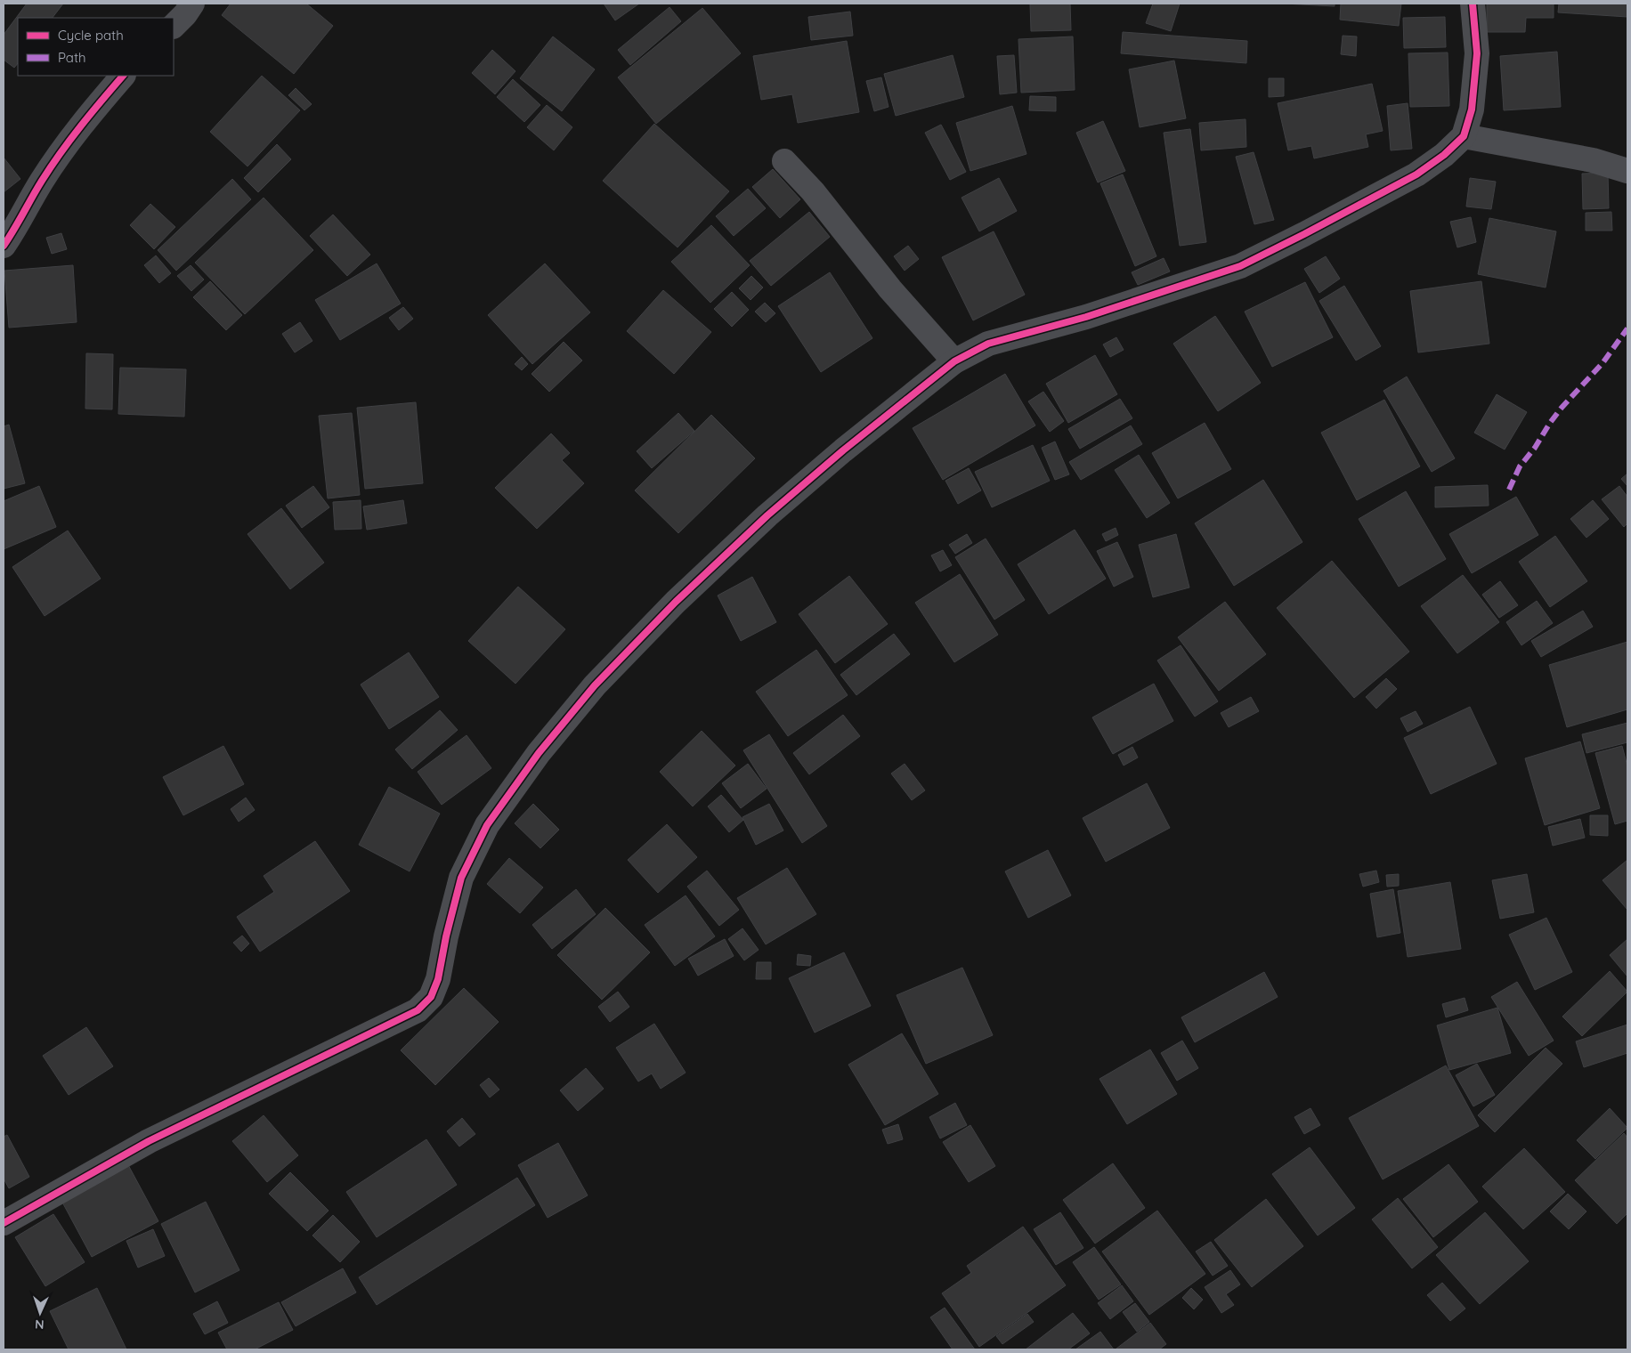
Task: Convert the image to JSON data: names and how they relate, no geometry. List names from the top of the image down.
{
  "legend": ["Cycle path", "Path"],
  "north": "bottom"
}
